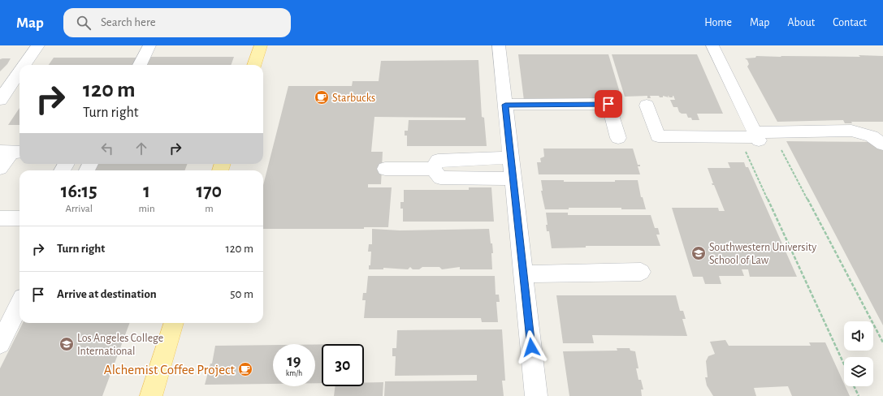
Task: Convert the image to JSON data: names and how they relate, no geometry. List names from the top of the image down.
{
  "places": {
    "cafe": ["Starbucks", "Alchemist Coffee Project"],
    "school or university": ["Southwestern University School of Law", "Los Angeles College International"]
  },
  "page": {
    "header": "Map",
    "search": "Search here",
    "nav": [
      "Home",
      "Map",
      "About",
      "Contact"
    ],
    "turn": ["120 m", "Turn right"],
    "eta": [
      "16:15",
      "Arrival",
      "1",
      "min",
      "170",
      "m"
    ],
    "list": [
      {
        "name": "Turn right",
        "value": "120 m"
      },
      {
        "name": "Arrive at destination",
        "value": "50 m"
      }
    ],
    "speed": "19 km/h",
    "limit": "30"
  }
}
